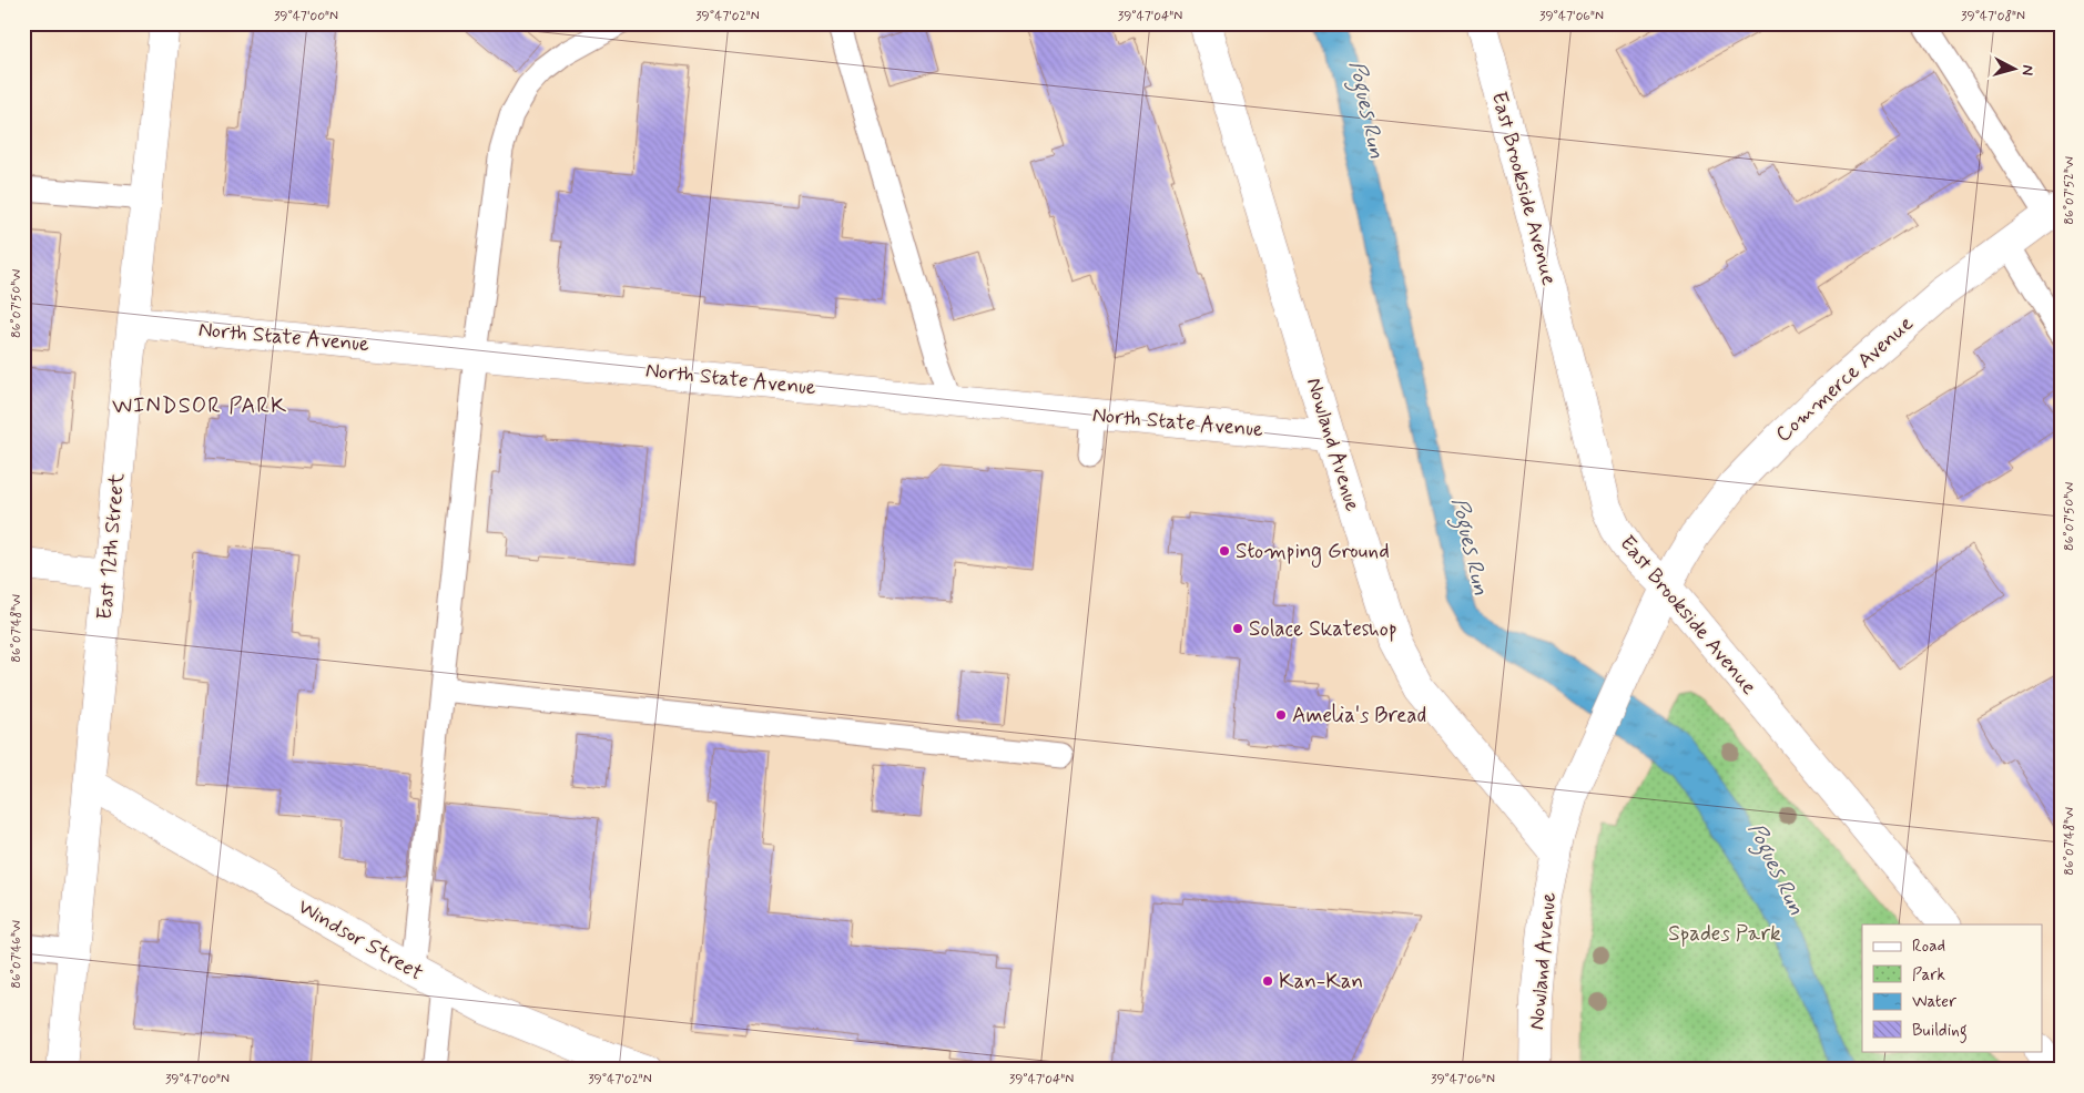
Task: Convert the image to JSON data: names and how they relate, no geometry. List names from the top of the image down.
{
  "streets": {
    "street": [
      "East Brookside Avenue",
      "North State Avenue",
      "Commerce Avenue",
      "Nowland Avenue",
      "East 12th Street",
      "Windsor Street"
    ]
  },
  "crossings": [
    ["East Brookside Avenue", "Commerce Avenue"],
    ["East Brookside Avenue", "Nowland Avenue"],
    ["North State Avenue", "Nowland Avenue"],
    ["North State Avenue", "East 12th Street"],
    ["Commerce Avenue", "Nowland Avenue"],
    ["East 12th Street", "Windsor Street"]
  ],
  "districts": ["WINDSOR PARK"],
  "water": ["Pogues Run"],
  "parks": ["Spades Park"],
  "places": [
    "Stomping Ground",
    "Solace Skateshop",
    "Amelia's Bread",
    "Kan-Kan"
  ],
  "legend": [
    "Road",
    "Park",
    "Water",
    "Building"
  ],
  "north": "right",
  "coordinates": [
    "39°47'00\"N",
    "39°47'02\"N",
    "39°47'04\"N",
    "39°47'06\"N",
    "39°47'08\"N",
    "86°07'52\"W",
    "86°07'50\"W",
    "86°07'48\"W",
    "86°07'46\"W"
  ]
}
